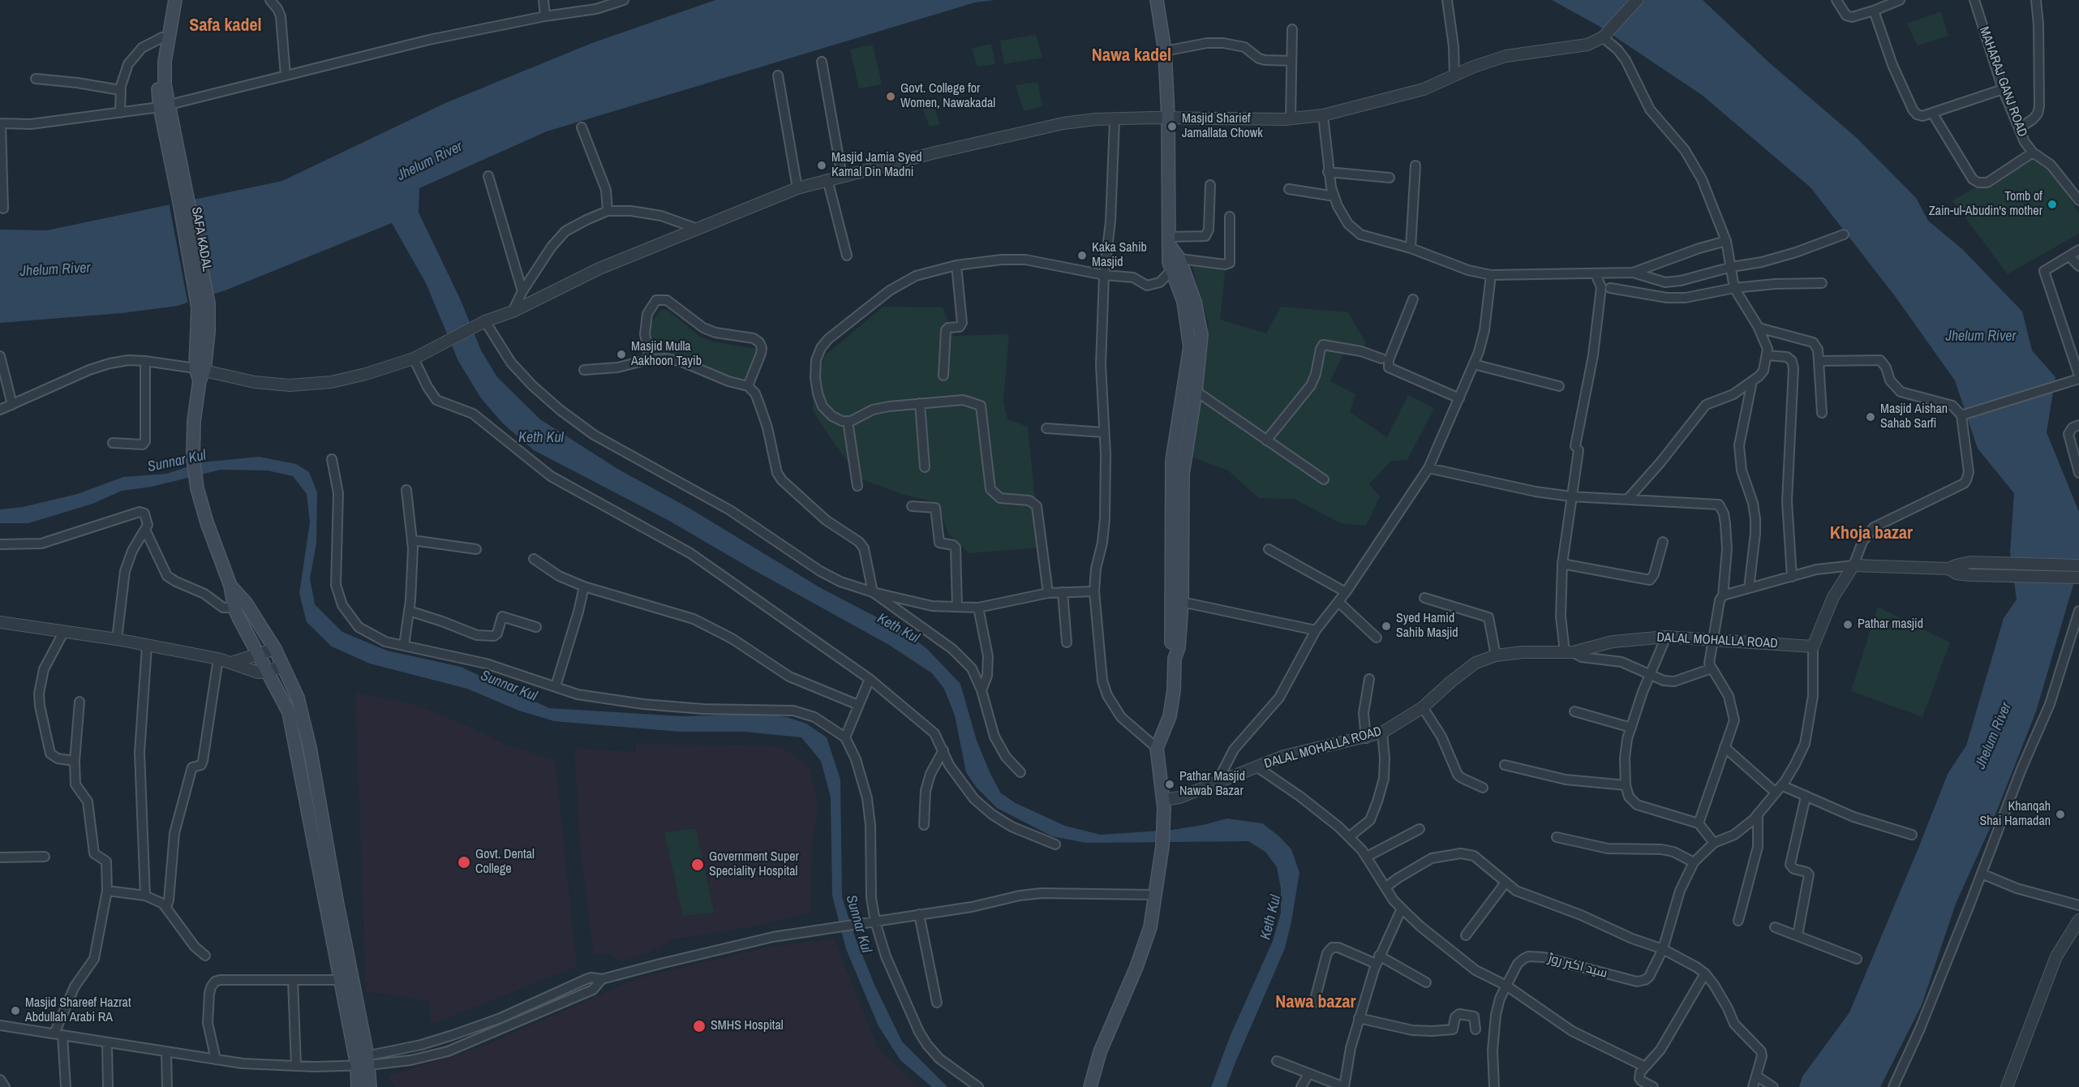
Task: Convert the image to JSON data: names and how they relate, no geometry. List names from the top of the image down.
{
  "streets": {
    "main road": ["SAFA KADAL"],
    "street": ["MAHARAJ GANJ ROAD", "DALAL MOHALLA ROAD", "سید اکبر روڑ"]
  },
  "districts": [
    "Safa kadel",
    "Nawa kadel",
    "Khoja bazar",
    "Nawa bazar"
  ],
  "water": ["Jhelum River", "Keth Kul", "Sunnar Kul"],
  "places": [
    "Govt. College for Women, Nawakadal",
    "Masjid Sharief Jamallata Chowk",
    "Masjid Jamia Syed Kamal Din Madni",
    "Tomb of Zain-ul-Abudin's mother",
    "Kaka Sahib Masjid",
    "Masjid Mulla Aakhoon Tayib",
    "Masjid Aishan Sahab Sarfi",
    "Pathar masjid",
    "Syed Hamid Sahib Masjid",
    "Pathar Masjid Nawab Bazar",
    "Khanqah Shai Hamadan",
    "Govt. Dental College",
    "Government Super Speciality Hospital",
    "Masjid Shareef Hazrat Abdullah Arabi RA",
    "SMHS Hospital"
  ]
}
